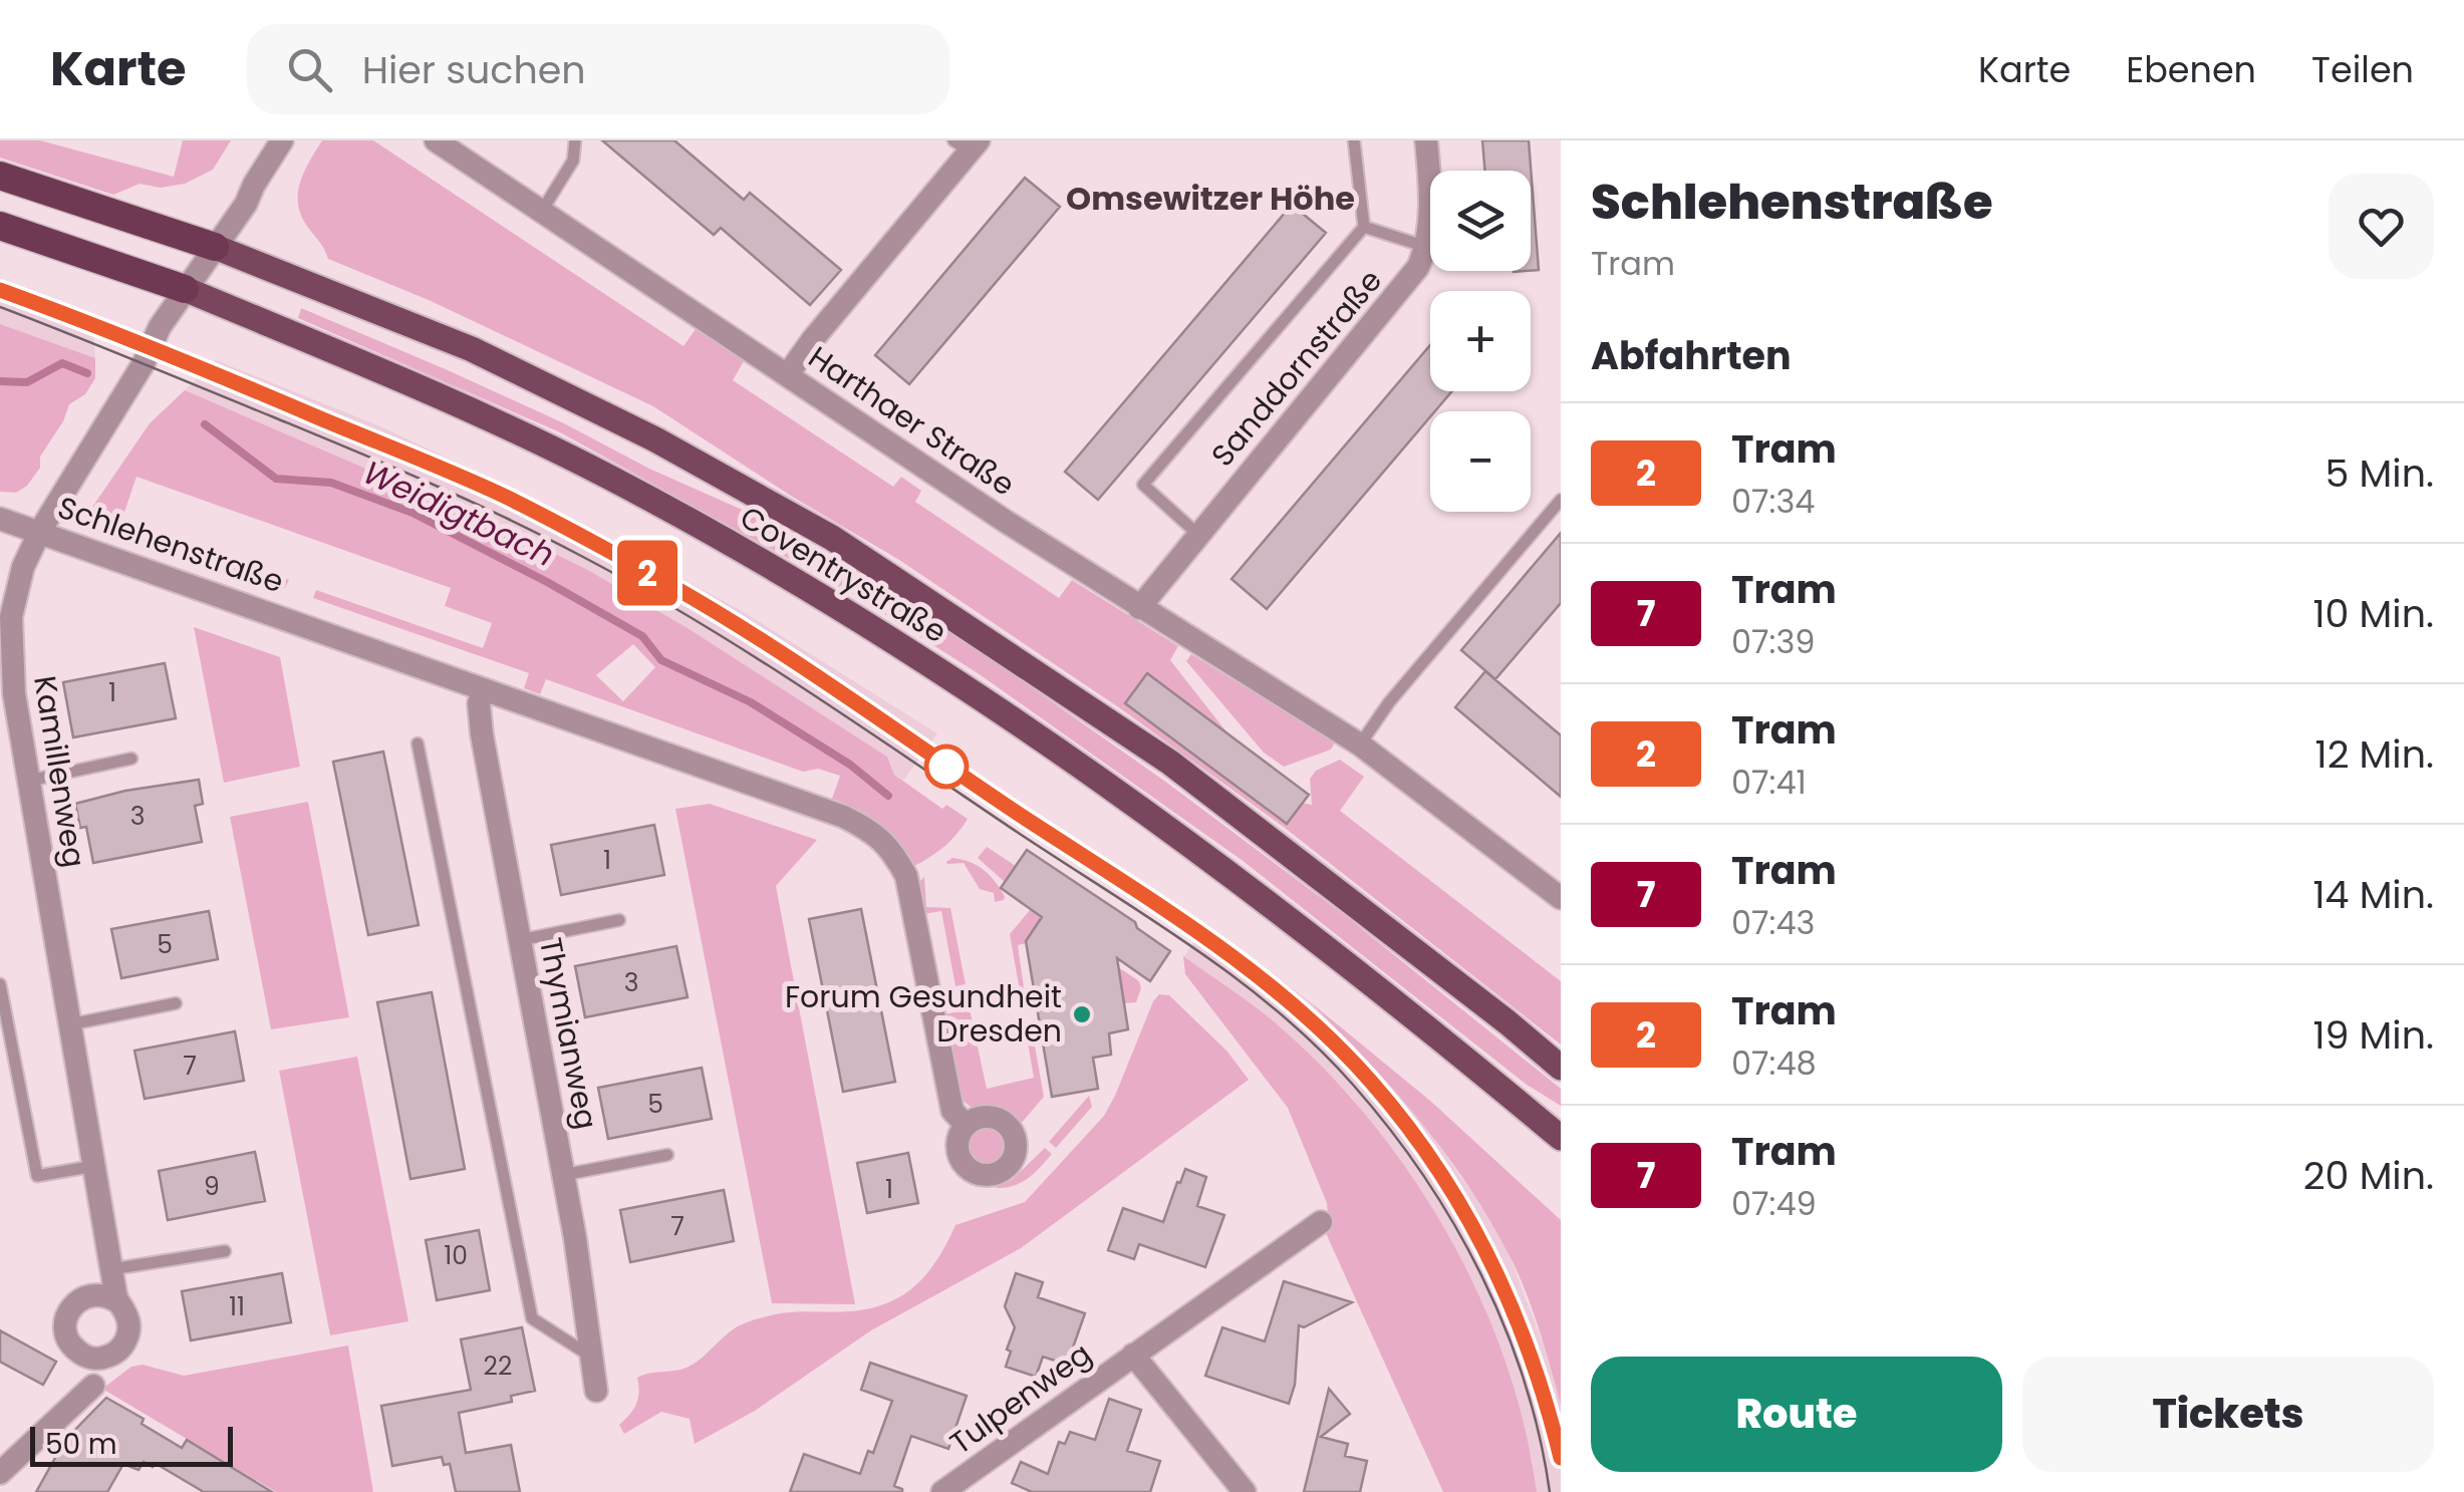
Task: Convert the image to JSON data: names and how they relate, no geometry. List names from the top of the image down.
{
  "streets": {
    "highway": ["Coventrystraße"],
    "street": [
      "Sanddornstraße",
      "Harthaer Straße",
      "Schlehenstraße",
      "Kamillenweg",
      "Thymianweg",
      "Tulpenweg"
    ]
  },
  "crossings": [
    ["Sanddornstraße", "Harthaer Straße"],
    ["Schlehenstraße", "Kamillenweg"],
    ["Schlehenstraße", "Thymianweg"],
    ["Coventrystraße", "Kamillenweg"]
  ],
  "districts": ["Omsewitzer Höhe"],
  "water": ["Weidigtbach"],
  "places": ["Forum Gesundheit Dresden"],
  "lines": ["tram line 2"],
  "house_numbers": [
    "1",
    "3",
    "1",
    "5",
    "3",
    "7",
    "5",
    "9",
    "1",
    "7",
    "10",
    "11",
    "22"
  ],
  "scale_bar": "50 m",
  "page": {
    "header": "Karte",
    "search": "Hier suchen",
    "nav": ["Karte", "Ebenen", "Teilen"],
    "on_map": "2",
    "heading": [
      ["Schlehenstraße", "Tram"],
      "Abfahrten"
    ],
    "map_buttons": ["+", "−"],
    "list": [
      {
        "mark": "2",
        "name": "Tram",
        "note": "07:34",
        "value": "5 Min."
      },
      {
        "mark": "7",
        "name": "Tram",
        "note": "07:39",
        "value": "10 Min."
      },
      {
        "mark": "2",
        "name": "Tram",
        "note": "07:41",
        "value": "12 Min."
      },
      {
        "mark": "7",
        "name": "Tram",
        "note": "07:43",
        "value": "14 Min."
      },
      {
        "mark": "2",
        "name": "Tram",
        "note": "07:48",
        "value": "19 Min."
      },
      {
        "mark": "7",
        "name": "Tram",
        "note": "07:49",
        "value": "20 Min."
      }
    ],
    "buttons": ["Route", "Tickets"],
    "scale": "50 m"
  }
}
